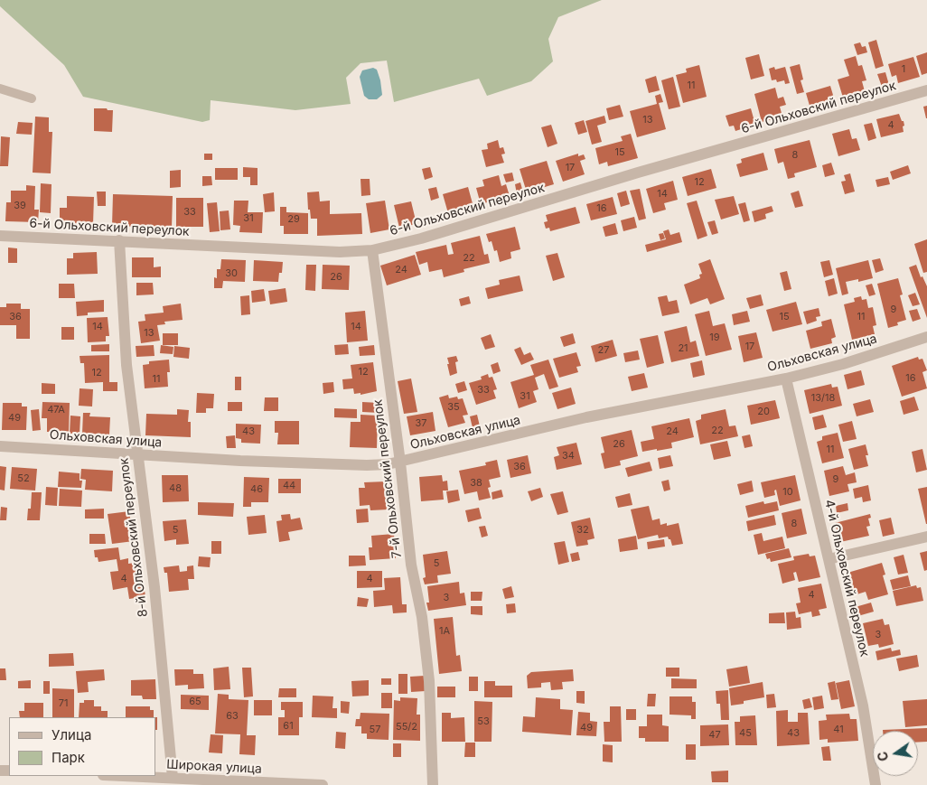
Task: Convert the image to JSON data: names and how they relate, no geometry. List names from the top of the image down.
{
  "streets": {
    "street": [
      "6-й Ольховский переулок",
      "Ольховская улица",
      "7-й Ольховский переулок",
      "8-й Ольховский переулок",
      "4-й Ольховский переулок",
      "Широкая улица"
    ]
  },
  "crossings": [
    ["6-й Ольховский переулок", "7-й Ольховский переулок"],
    ["6-й Ольховский переулок", "8-й Ольховский переулок"],
    ["Ольховская улица", "7-й Ольховский переулок"],
    ["Ольховская улица", "8-й Ольховский переулок"],
    ["Ольховская улица", "4-й Ольховский переулок"],
    ["8-й Ольховский переулок", "Широкая улица"]
  ],
  "house_numbers": [
    "1",
    "11",
    "13",
    "4",
    "15",
    "8",
    "17",
    "12",
    "14",
    "39",
    "16",
    "33",
    "31",
    "29",
    "22",
    "24",
    "30",
    "26",
    "9",
    "36",
    "15",
    "11",
    "14",
    "14",
    "13",
    "19",
    "17",
    "21",
    "27",
    "12",
    "12",
    "16",
    "11",
    "33",
    "31",
    "13/18",
    "35",
    "47А",
    "20",
    "49",
    "37",
    "22",
    "43",
    "24",
    "26",
    "11",
    "34",
    "36",
    "52",
    "9",
    "38",
    "44",
    "48",
    "46",
    "10",
    "8",
    "5",
    "32",
    "5",
    "4",
    "4",
    "4",
    "3",
    "1А",
    "3",
    "65",
    "71",
    "63",
    "53",
    "61",
    "55/2",
    "49",
    "57",
    "41",
    "45",
    "43",
    "47"
  ],
  "legend": ["Улица", "Парк"],
  "north": "left"
}
